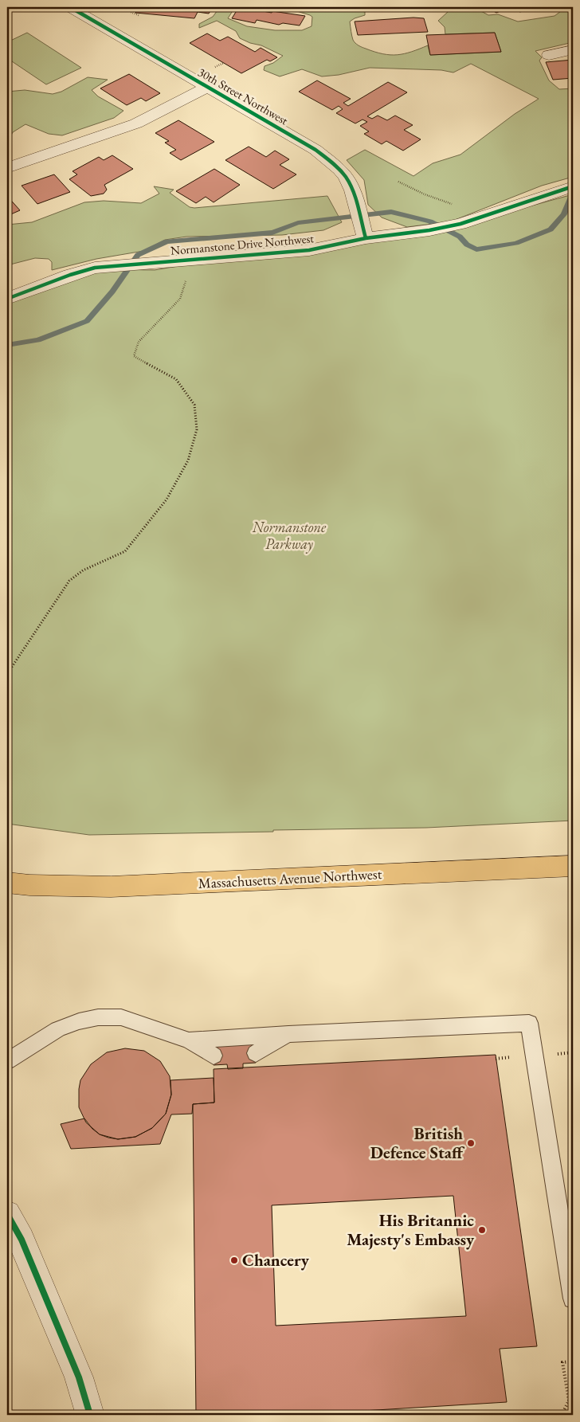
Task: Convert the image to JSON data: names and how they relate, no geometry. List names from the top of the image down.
{
  "streets": {
    "main road": ["Massachusetts Avenue Northwest"],
    "street": ["30th Street Northwest", "Normanstone Drive Northwest"]
  },
  "crossings": [
    ["30th Street Northwest", "Normanstone Drive Northwest"]
  ],
  "parks": ["Normanstone Parkway"],
  "places": ["British Defence Staff", "His Britannic Majesty's Embassy", "Chancery"]
}
